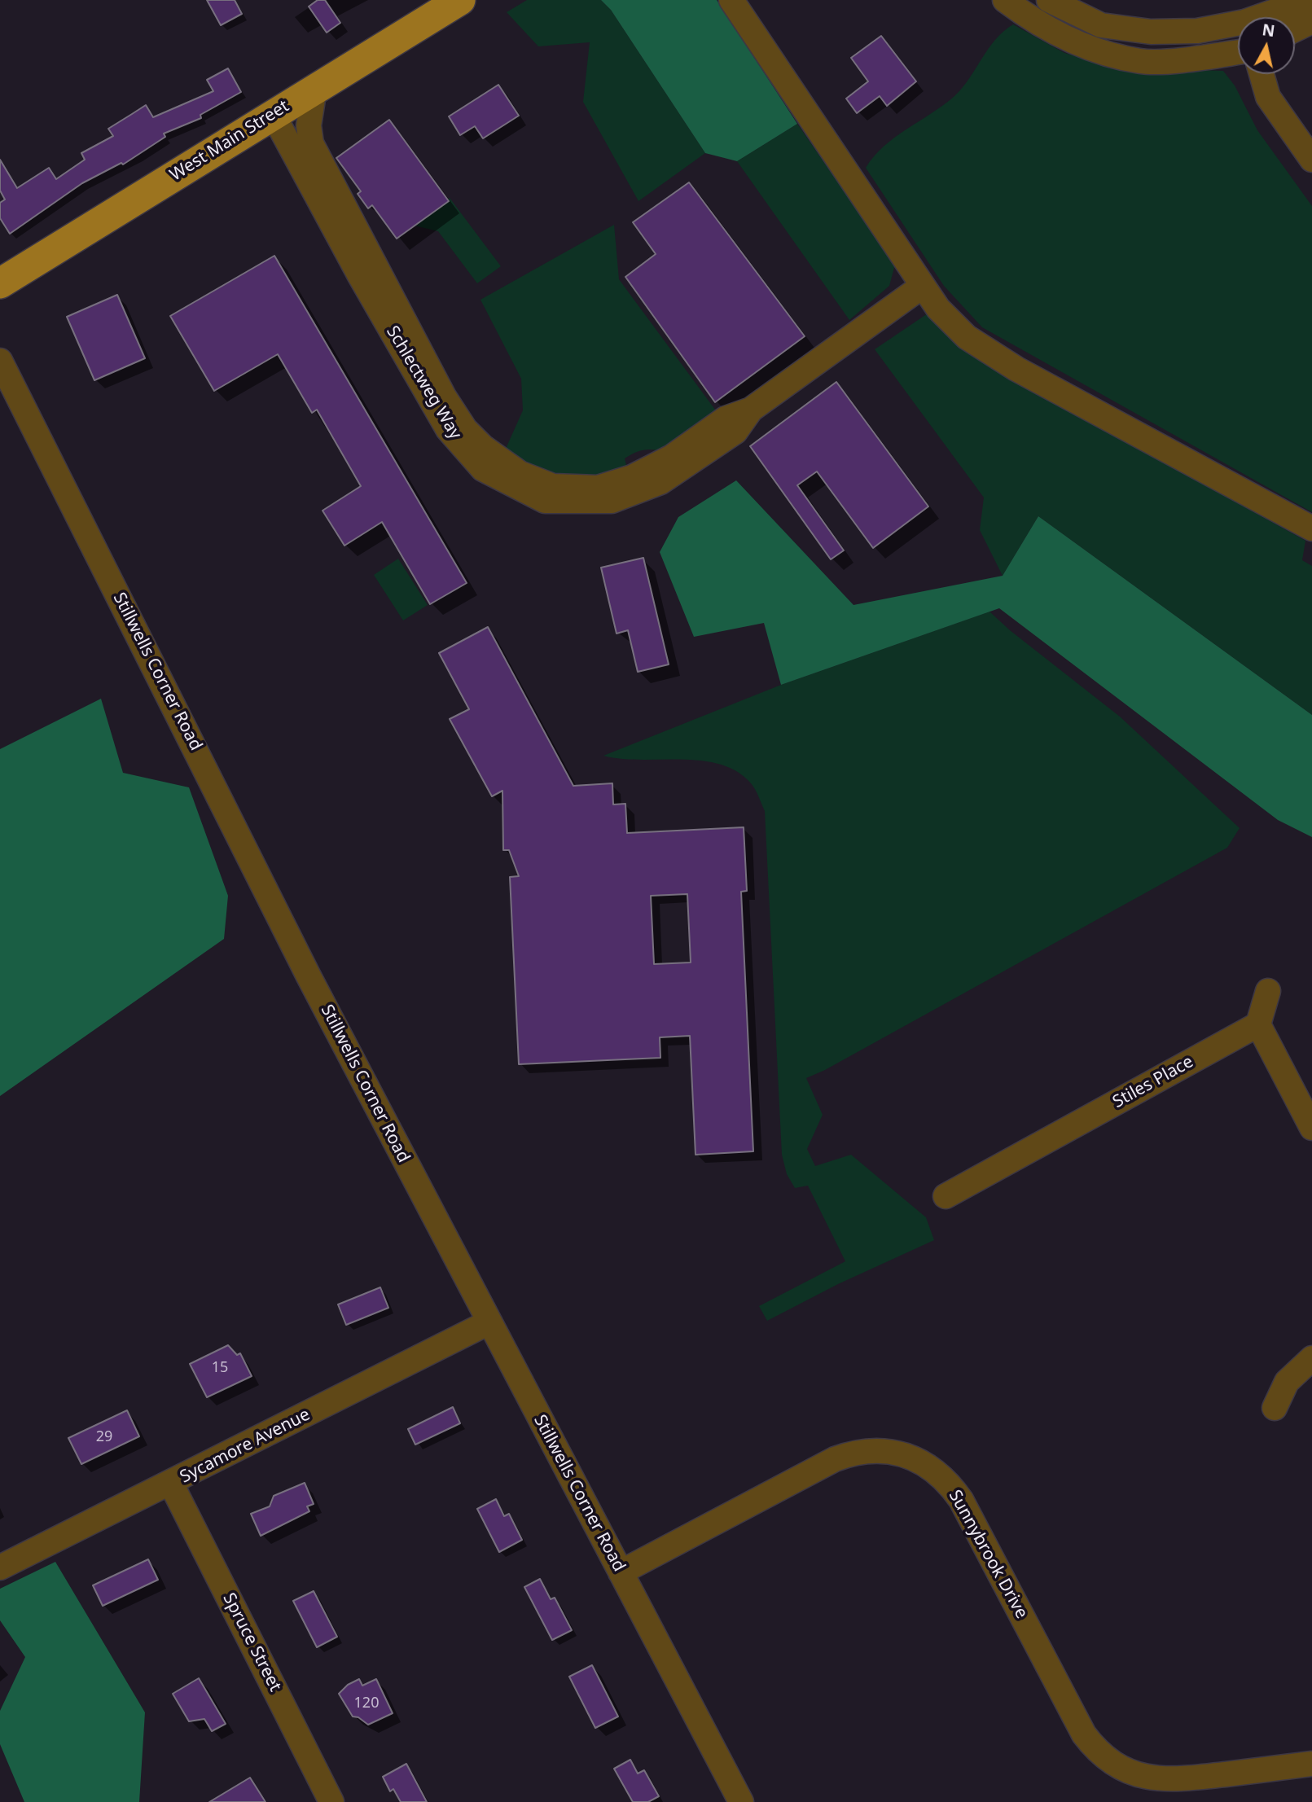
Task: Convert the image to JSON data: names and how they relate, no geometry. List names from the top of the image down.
{
  "streets": {
    "main road": ["West Main Street"],
    "street": [
      "Schlectweg Way",
      "Stillwells Corner Road",
      "Stiles Place",
      "Sycamore Avenue",
      "Sunnybrook Drive",
      "Spruce Street"
    ]
  },
  "crossings": [
    ["West Main Street", "Schlectweg Way"],
    ["Stillwells Corner Road", "Sycamore Avenue"],
    ["Stillwells Corner Road", "Sunnybrook Drive"],
    ["Sycamore Avenue", "Spruce Street"]
  ],
  "house_numbers": ["15", "29", "120"],
  "north": "top"
}
